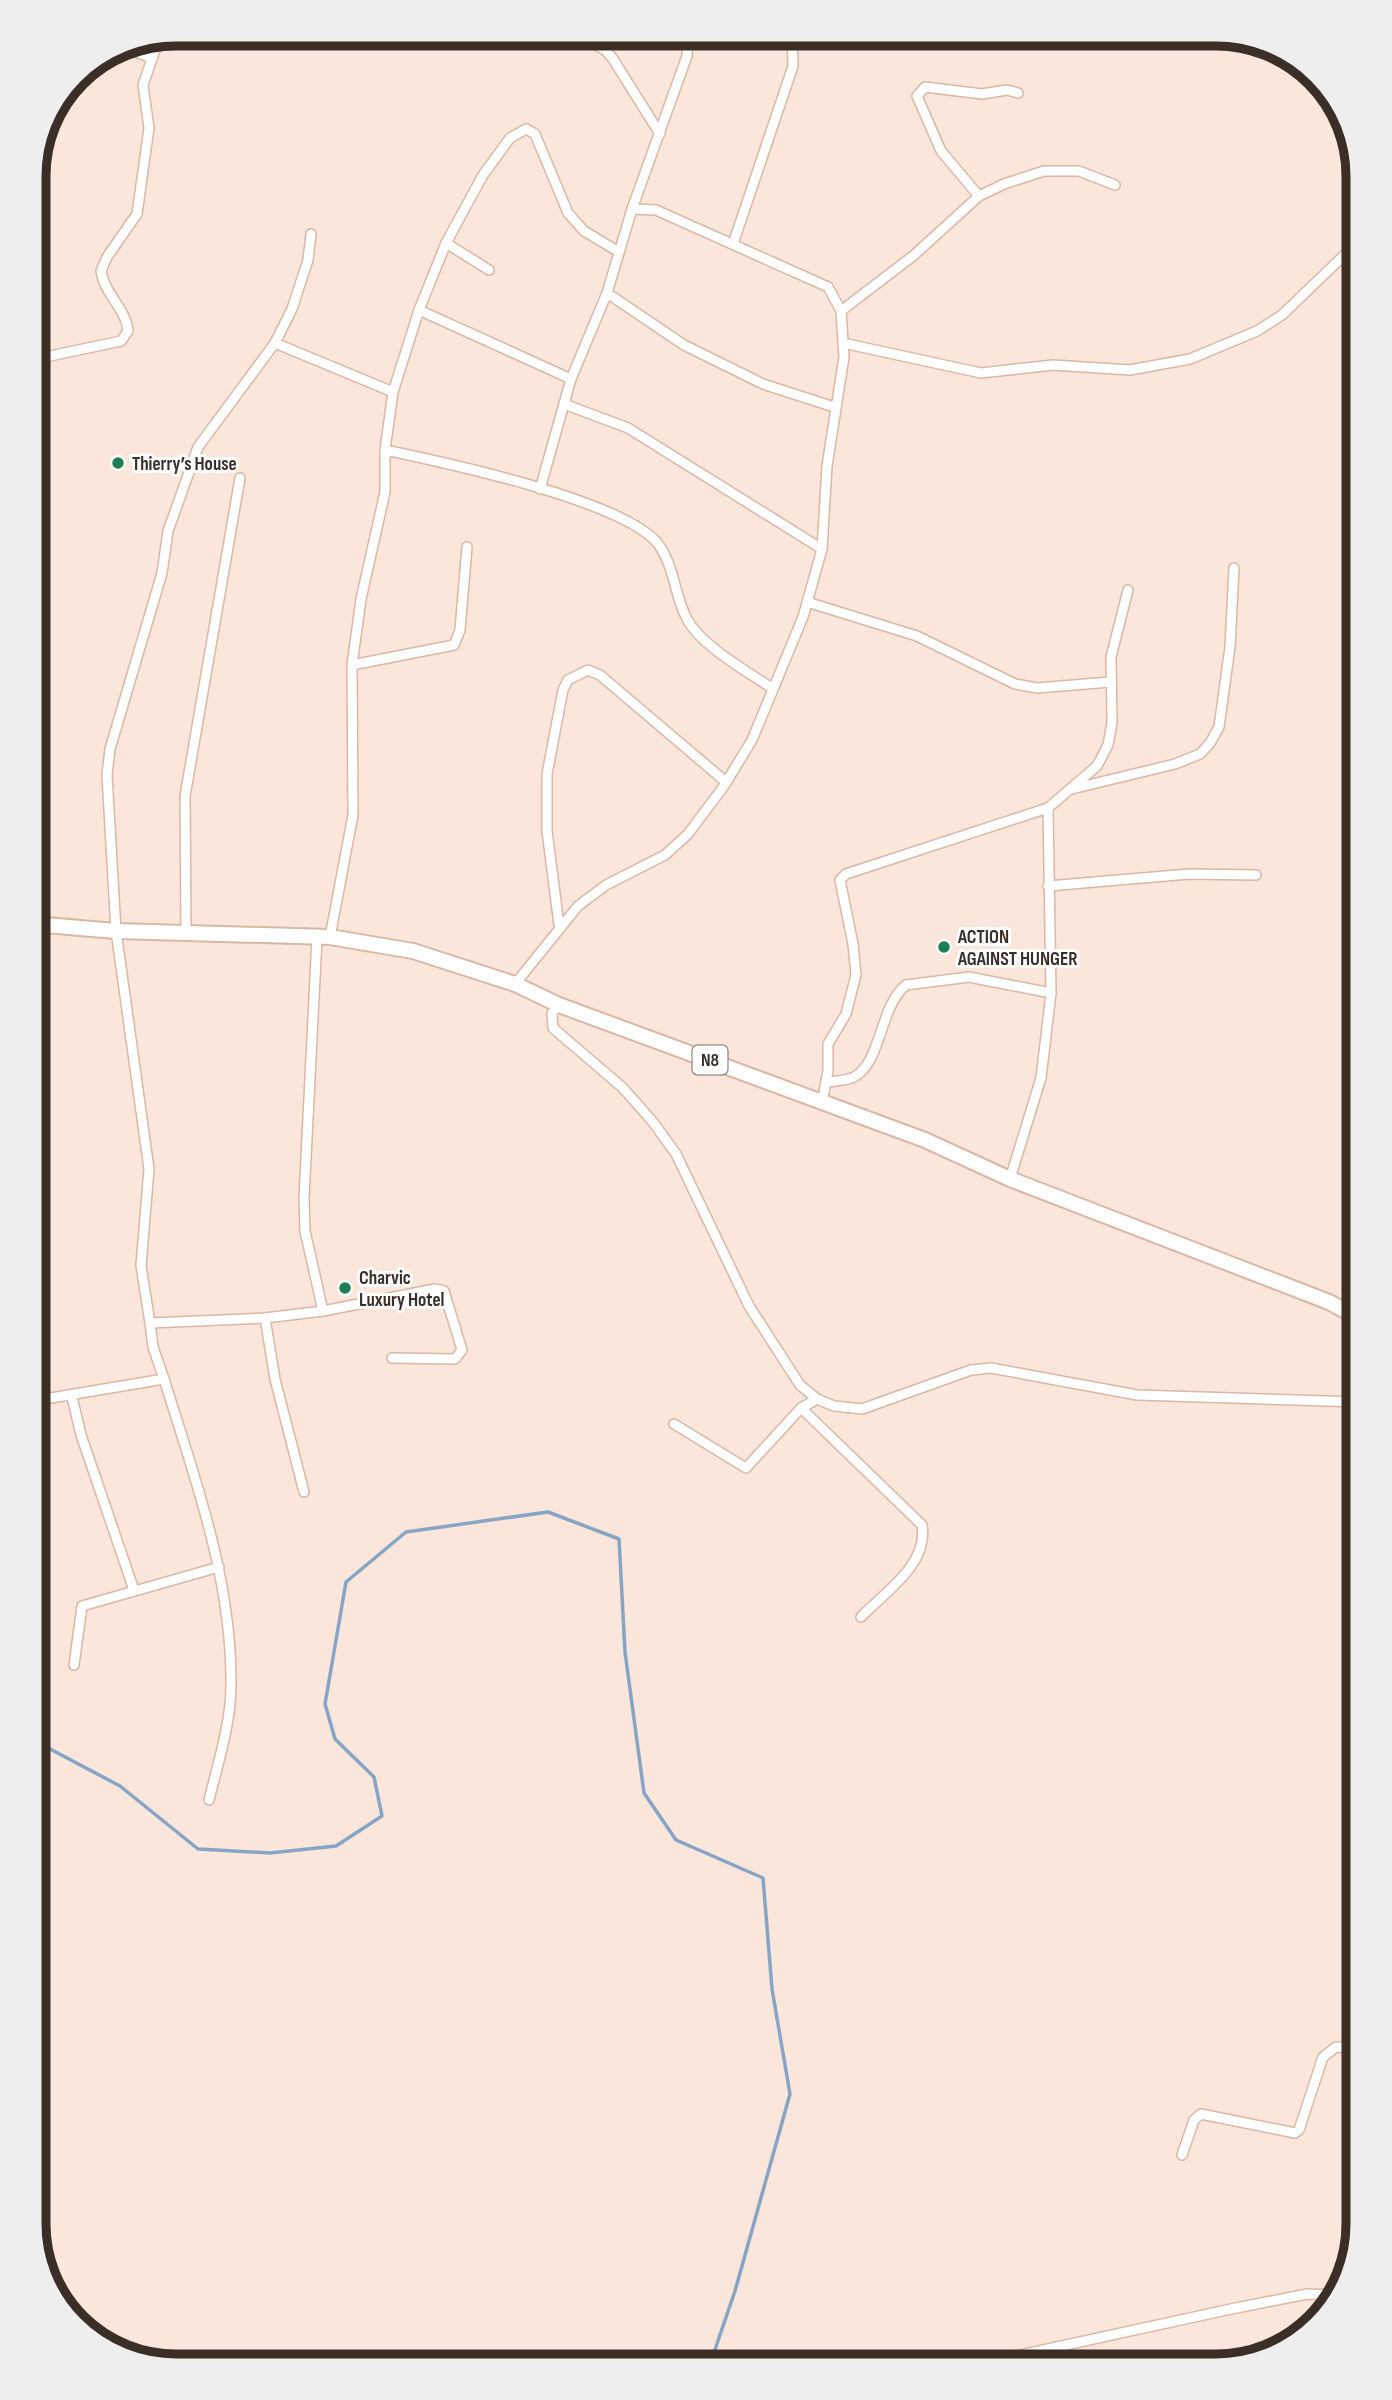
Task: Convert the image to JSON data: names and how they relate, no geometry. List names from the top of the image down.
{
  "streets": {
    "highway": ["N8"]
  },
  "places": ["Thierry’s House", "ACTION AGAINST HUNGER", "Charvic Luxury Hotel"]
}
